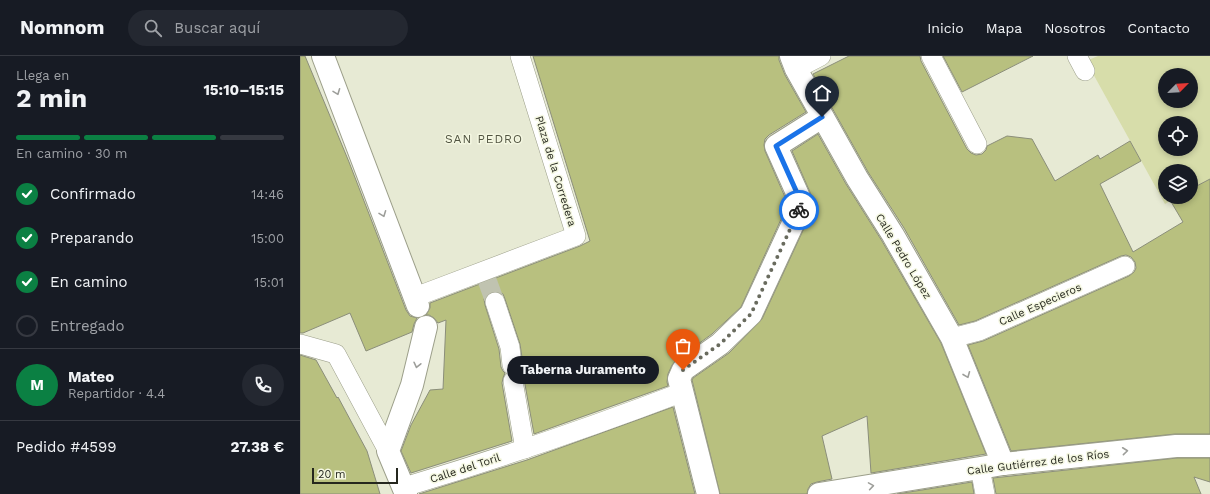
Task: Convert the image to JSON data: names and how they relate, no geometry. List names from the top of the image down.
{
  "streets": {
    "street": [
      "Plaza de la Corredera",
      "Calle Pedro López",
      "Calle Especieros",
      "Calle Gutiérrez de los Ríos",
      "Calle del Toril"
    ]
  },
  "crossings": [
    ["Calle Pedro López", "Calle Especieros"],
    ["Calle Pedro López", "Calle Gutiérrez de los Ríos"]
  ],
  "one_way": ["Plaza de la Corredera", "Calle Gutiérrez de los Ríos"],
  "districts": ["SAN PEDRO"],
  "places": ["Taberna Juramento"],
  "scale_bar": "20 m",
  "north": "top right",
  "page": {
    "header": "Nomnom",
    "search": "Buscar aquí",
    "nav": [
      "Inicio",
      "Mapa",
      "Nosotros",
      "Contacto"
    ],
    "heading": ["2 min", "Llega en", "15:10–15:15"],
    "panel": [
      "Mateo",
      "Repartidor · 4.4",
      "Pedido #4599",
      "27.38 €"
    ],
    "bar": "En camino · 30 m",
    "list": [
      ["Confirmado", "14:46"],
      ["Preparando", "15:00"],
      ["En camino", "15:01"],
      "Entregado"
    ],
    "bubble": "Taberna Juramento",
    "round": "M",
    "scale": "20 m"
  }
}
